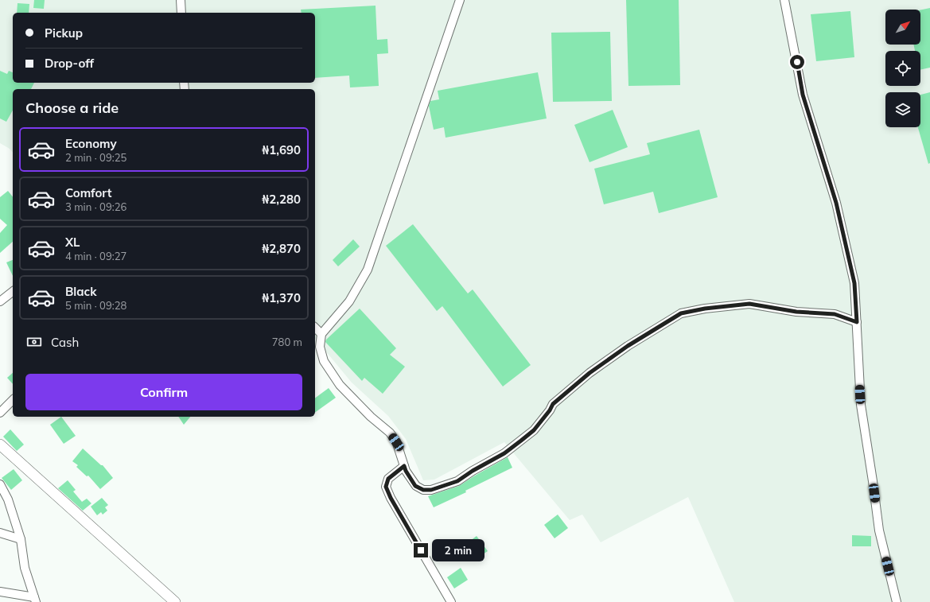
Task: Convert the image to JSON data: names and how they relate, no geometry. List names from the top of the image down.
{
  "north": "top right",
  "page": {
    "banner": ["Pickup", "Drop-off"],
    "heading": "Choose a ride",
    "list": [
      {
        "name": "Economy",
        "note": "2 min · 09:25",
        "value": "₦1,690"
      },
      {
        "name": "Comfort",
        "note": "3 min · 09:26",
        "value": "₦2,280"
      },
      {
        "name": "XL",
        "note": "4 min · 09:27",
        "value": "₦2,870"
      },
      {
        "name": "Black",
        "note": "5 min · 09:28",
        "value": "₦1,370"
      }
    ],
    "pay": ["Cash", "780 m"],
    "buttons": "Confirm",
    "bubble": "2 min"
  }
}
